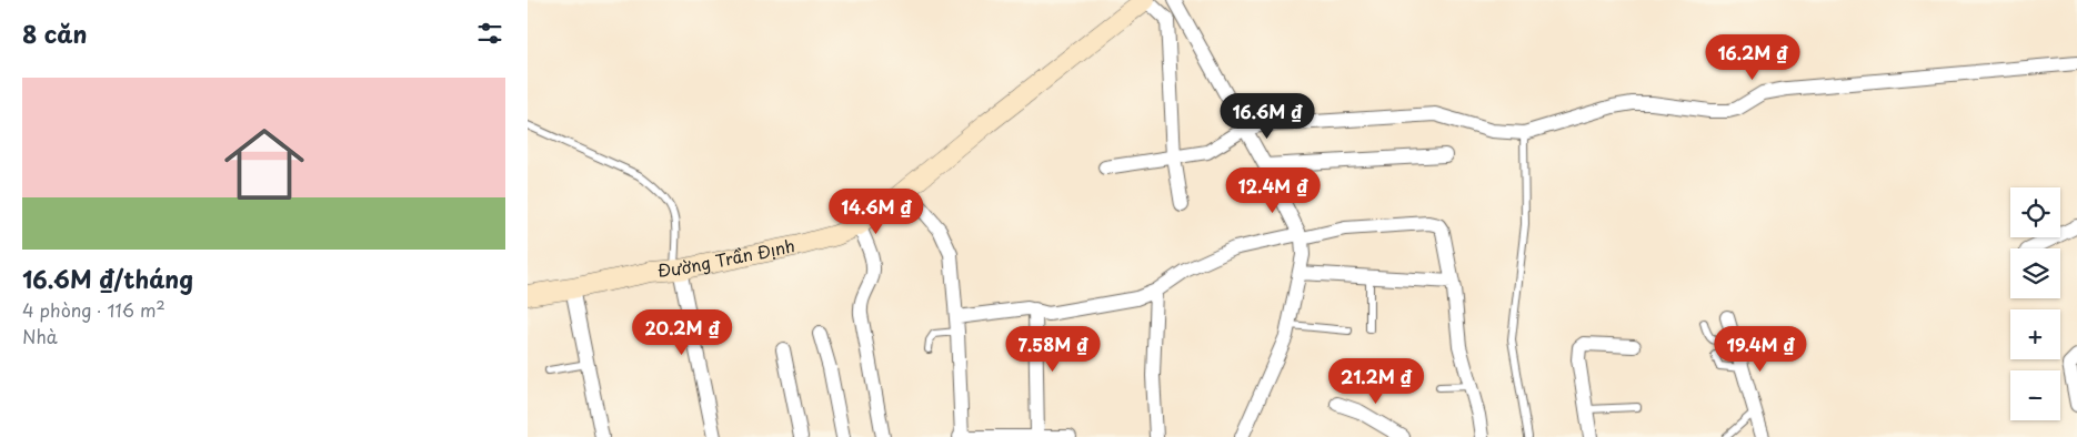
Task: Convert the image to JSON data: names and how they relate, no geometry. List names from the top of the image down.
{
  "streets": {
    "main road": ["Đường Trần Định"]
  },
  "page": {
    "heading": "8 căn",
    "price": [
      "16.2M ₫",
      "16.6M ₫",
      "12.4M ₫",
      "14.6M ₫",
      "20.2M ₫",
      "7.58M ₫",
      "19.4M ₫",
      "21.2M ₫"
    ],
    "list": [
      {
        "name": "16.6M ₫/tháng",
        "note": "4 phòng · 116 m² · Nhà"
      }
    ],
    "map_buttons": ["+", "−"]
  }
}
